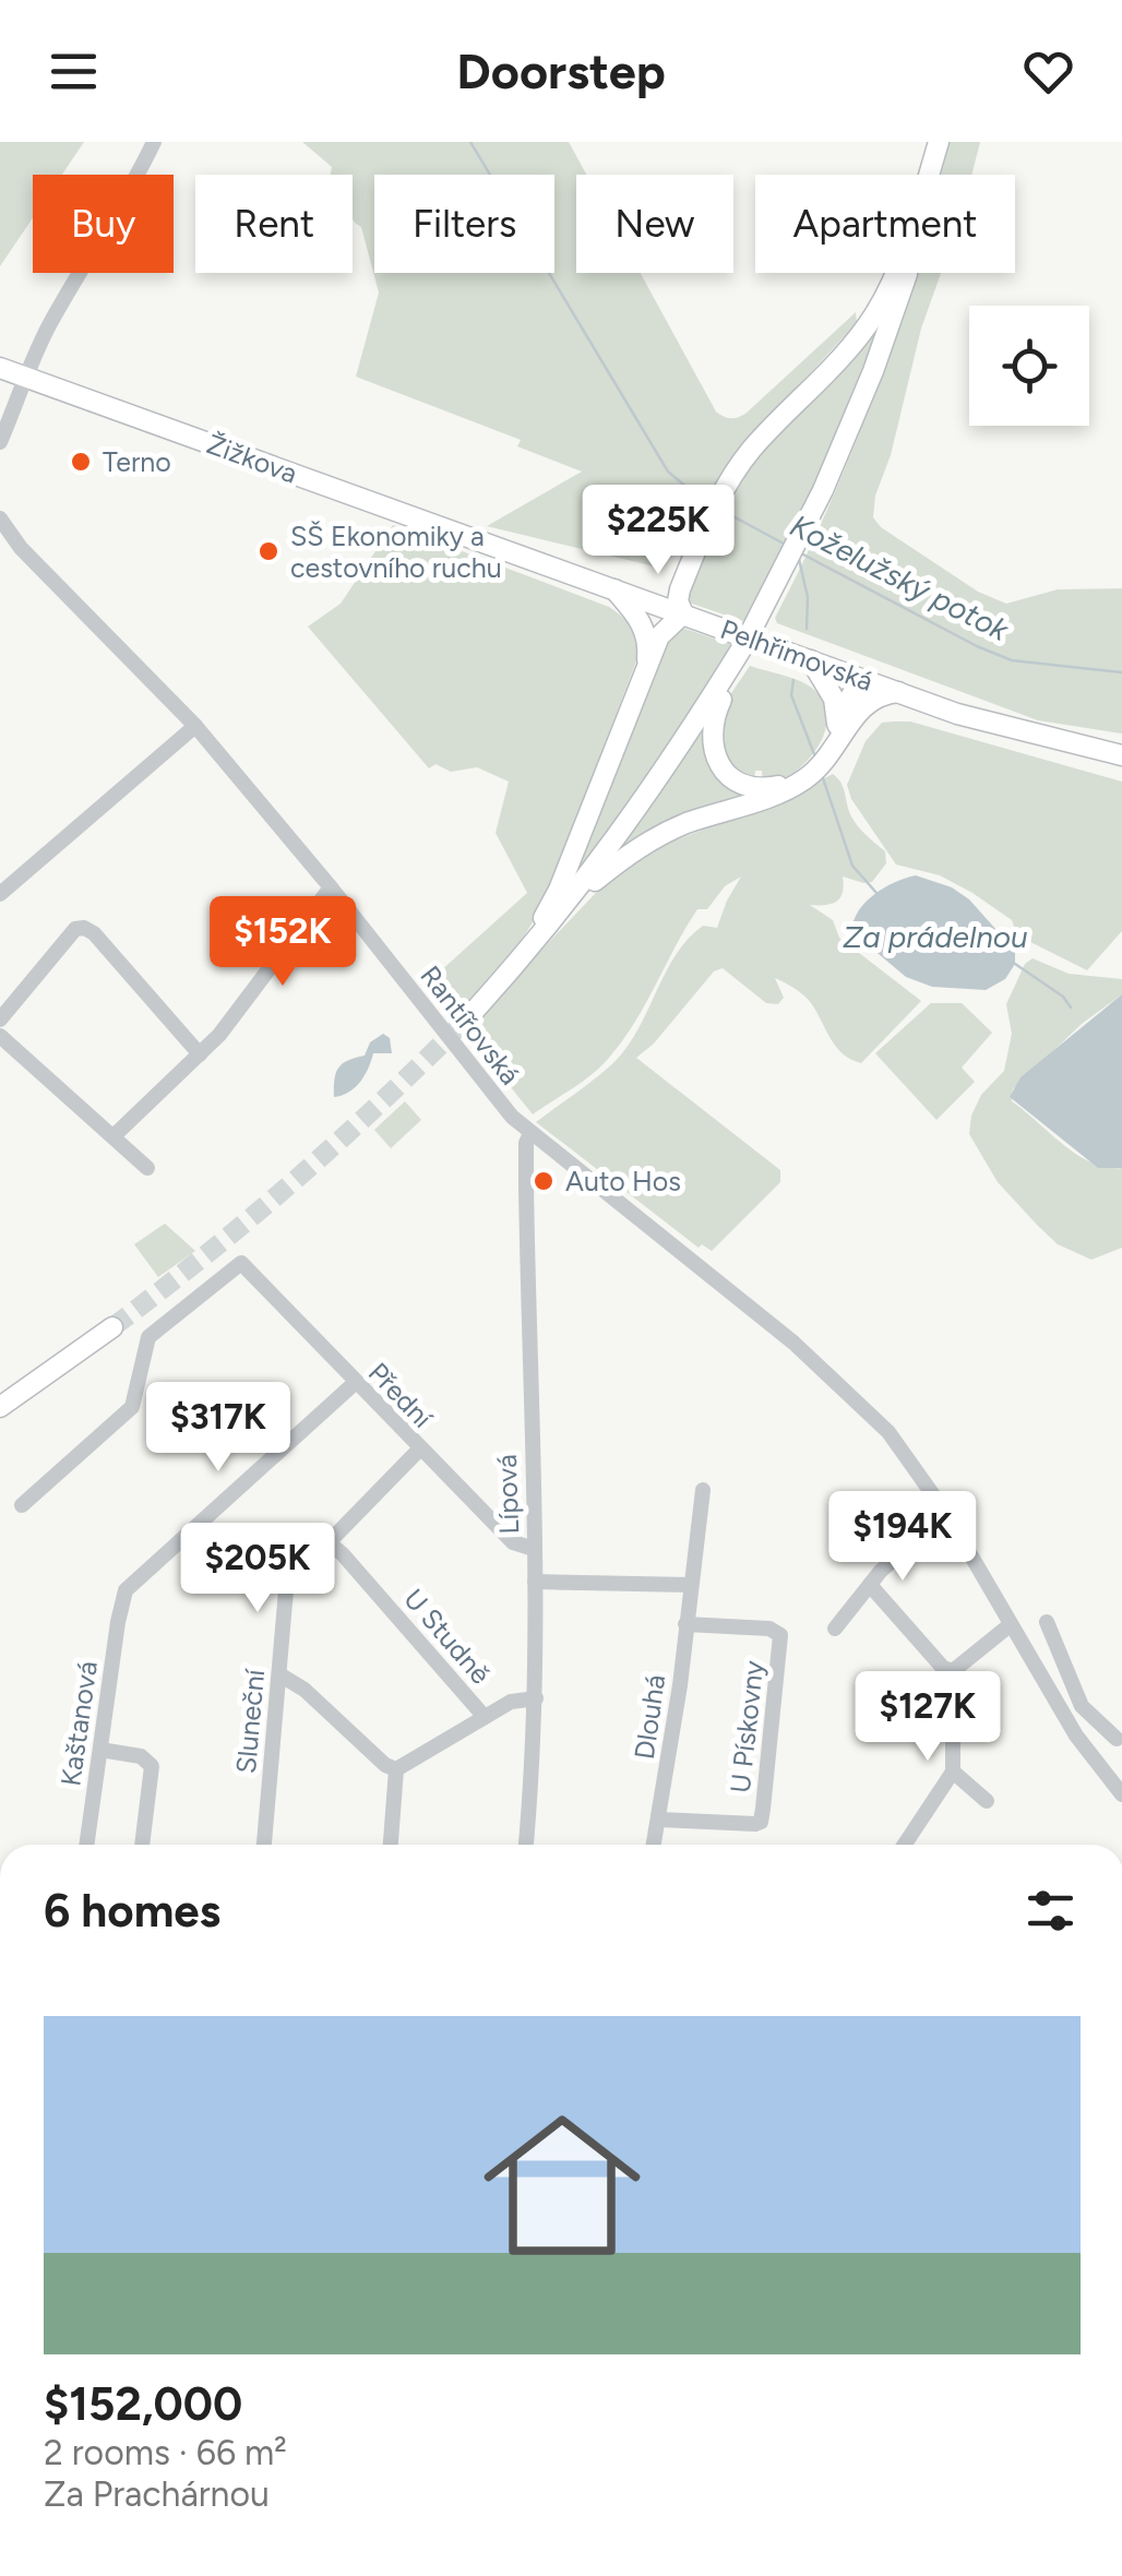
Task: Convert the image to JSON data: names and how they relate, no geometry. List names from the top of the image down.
{
  "streets": {
    "main road": ["Žižkova", "Pelhřimovská"],
    "street": [
      "Rantířovská",
      "Přední",
      "Lípová",
      "U Studně",
      "Dlouhá",
      "Sluneční",
      "Kaštanová",
      "U Pískovny"
    ]
  },
  "crossings": [
    ["Žižkova", "Pelhřimovská"],
    ["Rantířovská", "Lípová"],
    ["Přední", "Lípová"],
    ["Přední", "Sluneční"],
    ["Přední", "Kaštanová"],
    ["U Studně", "Sluneční"],
    ["Dlouhá", "U Pískovny"]
  ],
  "water": ["Koželužský potok", "Za prádelnou"],
  "places": ["Terno", "SŠ Ekonomiky a cestovního ruchu", "Auto Hos"],
  "page": {
    "header": "Doorstep",
    "chip": [
      "Buy",
      "Rent",
      "Filters",
      "New",
      "Apartment"
    ],
    "price": [
      "$225K",
      "$152K",
      "$317K",
      "$194K",
      "$205K",
      "$127K"
    ],
    "heading": "6 homes",
    "list": [
      {
        "name": "$152,000",
        "note": "2 rooms · 66 m² · Za Prachárnou"
      }
    ]
  }
}
